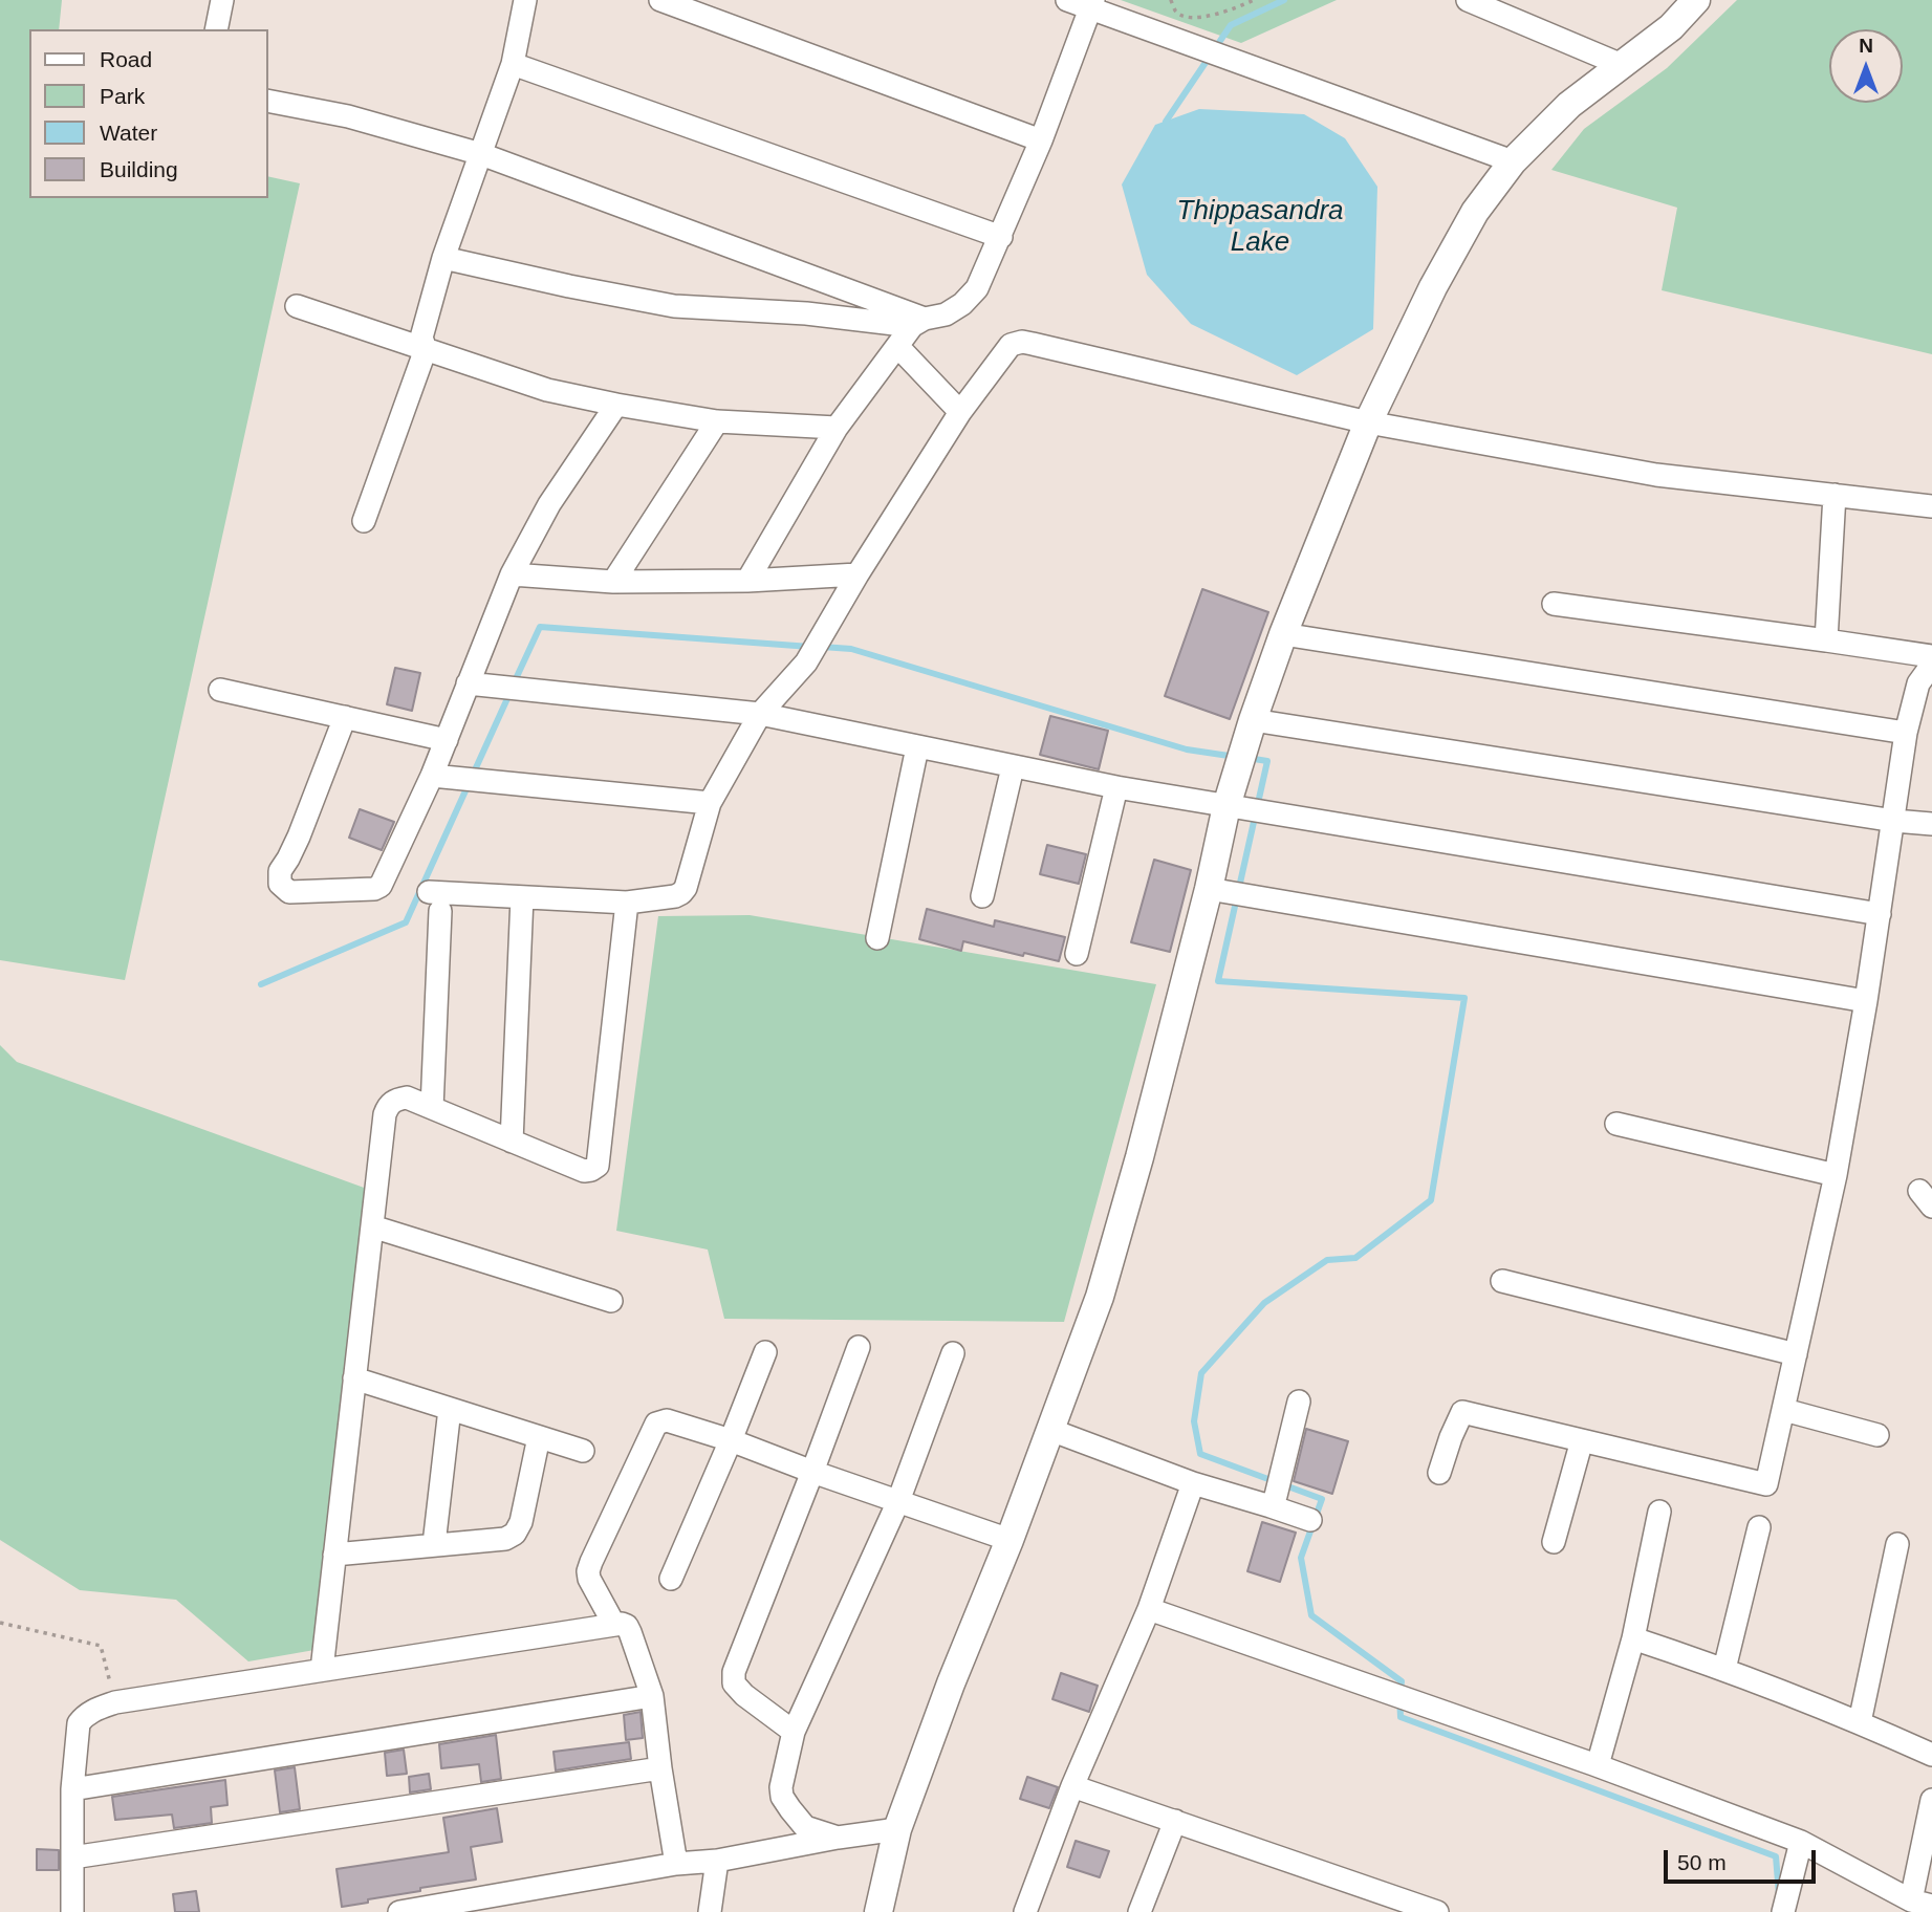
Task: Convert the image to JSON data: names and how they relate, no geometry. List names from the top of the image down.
{
  "water": ["Thippasandra Lake"],
  "legend": [
    "Road",
    "Park",
    "Water",
    "Building"
  ],
  "scale_bar": "50 m",
  "north": "top"
}
